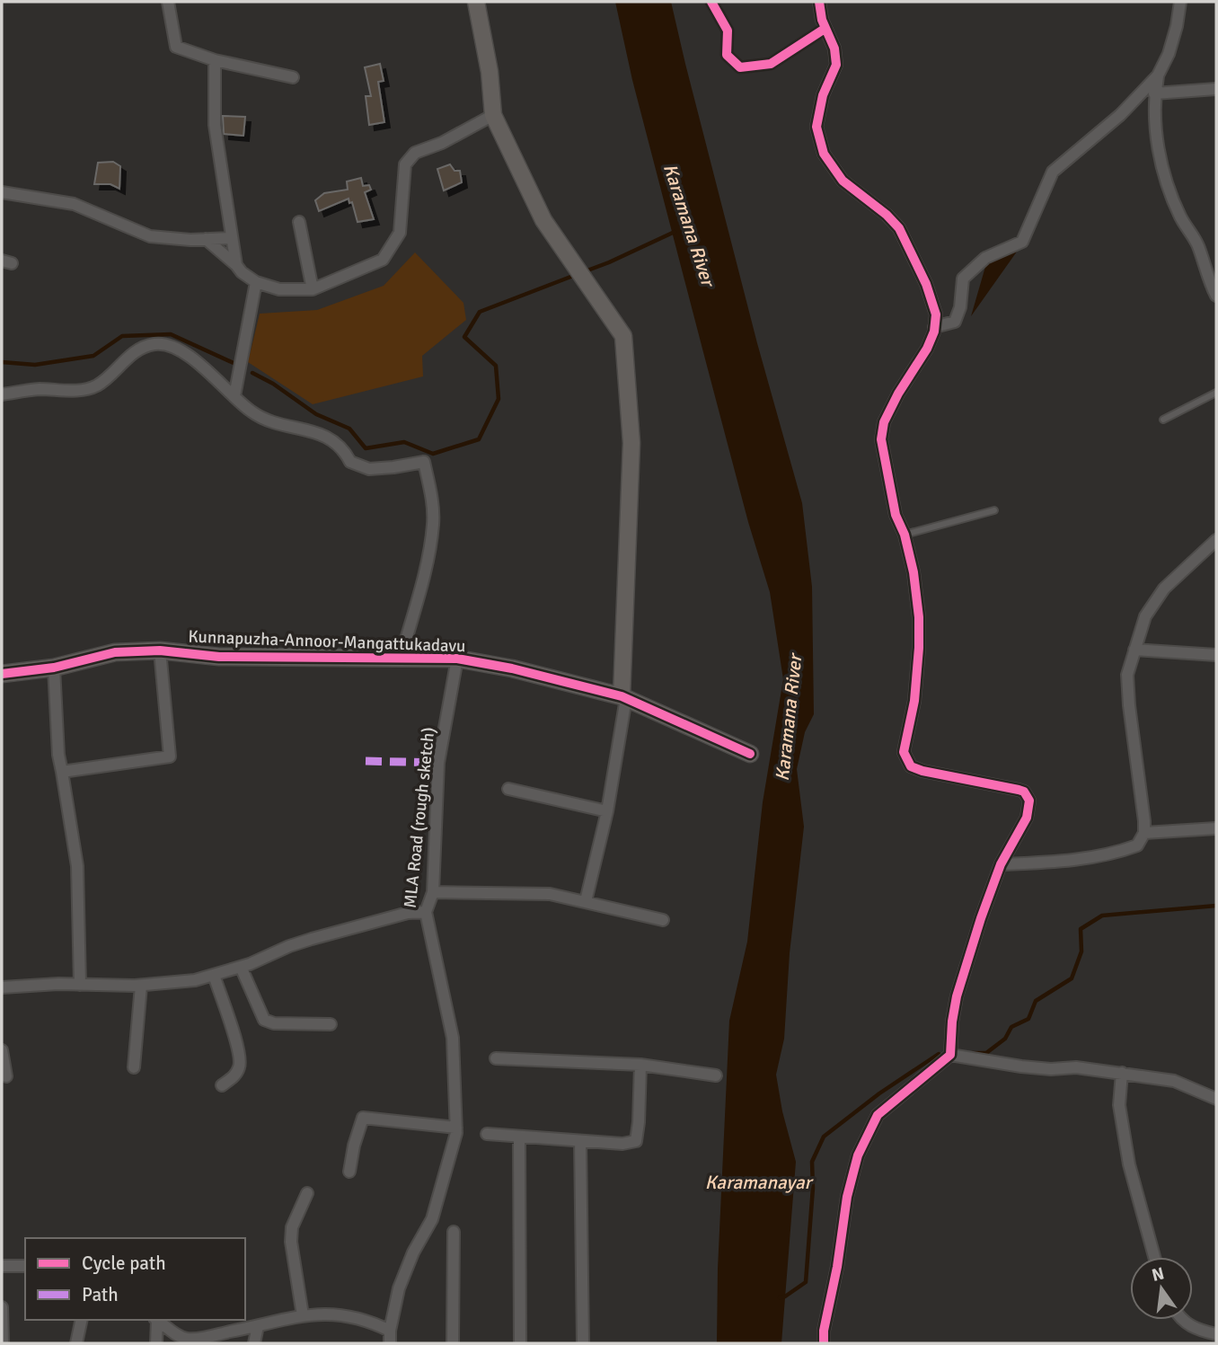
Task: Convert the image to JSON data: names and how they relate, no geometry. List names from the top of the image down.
{
  "streets": {
    "street": ["Kunnapuzha-Annoor-Mangattukadavu", "MLA Road (rough sketch)"]
  },
  "crossings": [
    ["Kunnapuzha-Annoor-Mangattukadavu", "MLA Road (rough sketch)"]
  ],
  "water": ["Karamana River", "Karamanayar"],
  "legend": ["Cycle path", "Path"],
  "north": "top"
}
